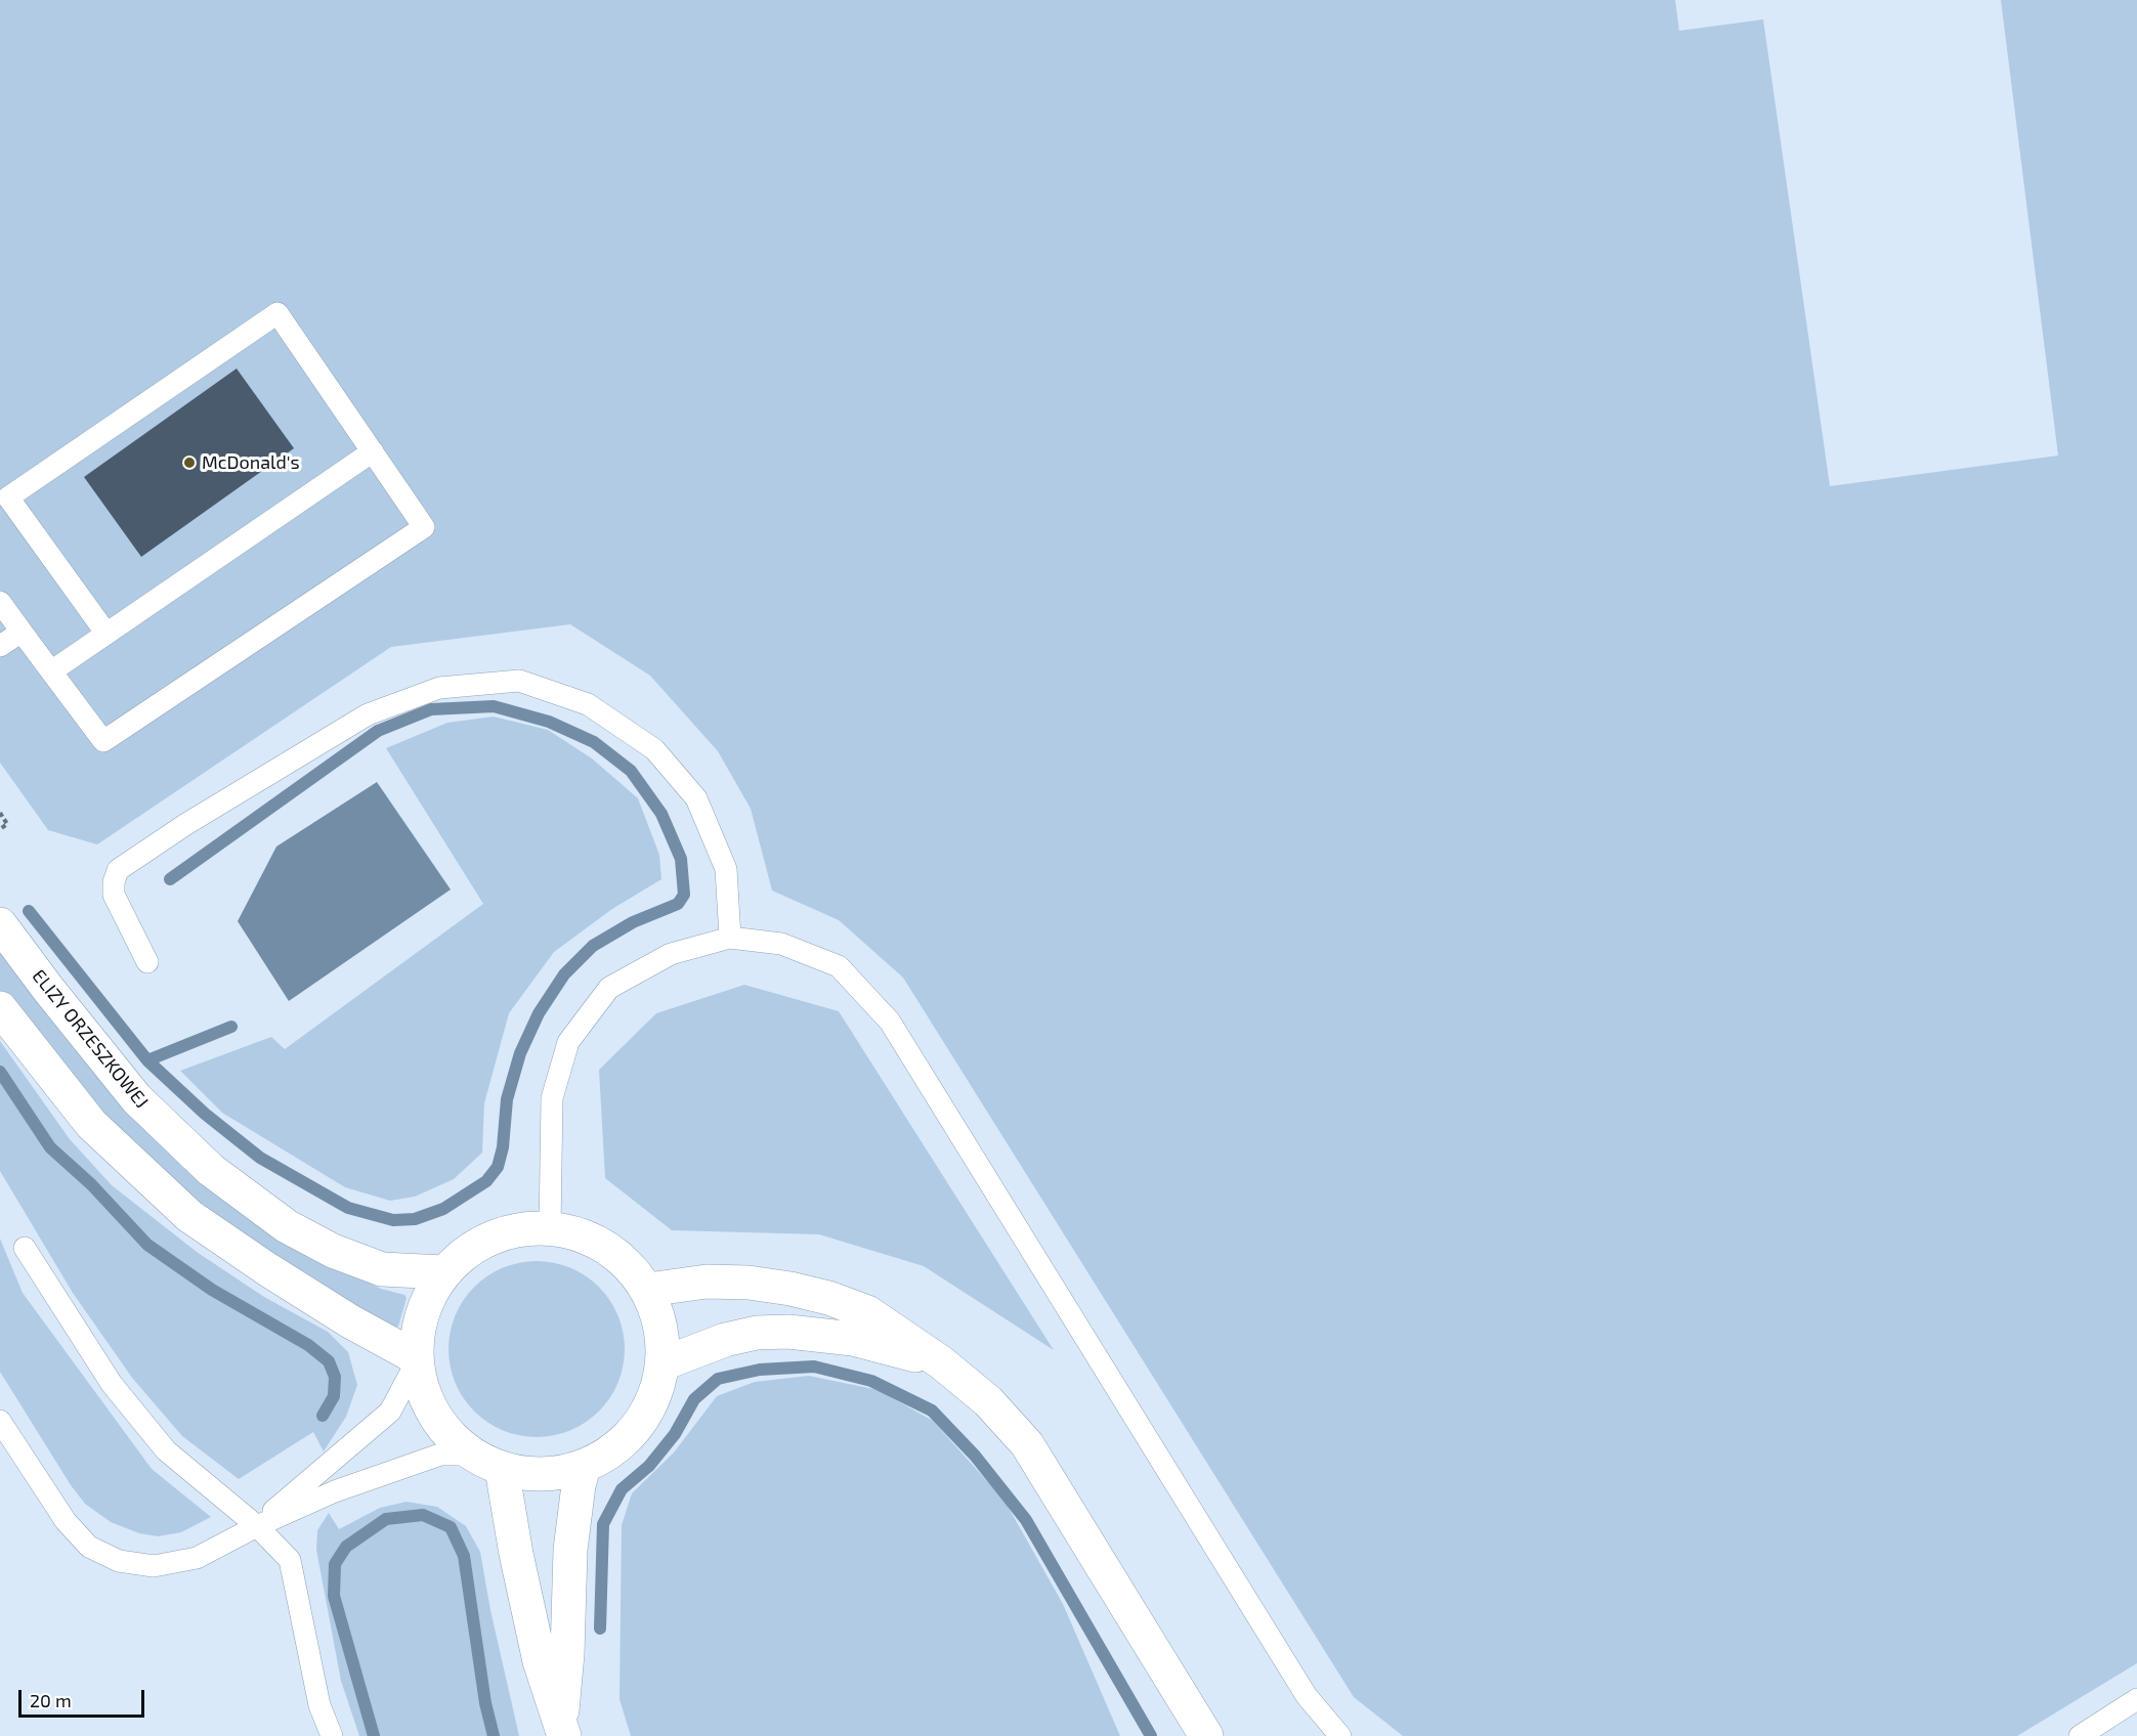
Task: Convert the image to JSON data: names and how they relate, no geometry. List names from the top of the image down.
{
  "streets": {
    "main road": ["ELIZY ORZESZKOWEJ"]
  },
  "places": ["McDonald's"],
  "scale_bar": "20 m"
}
